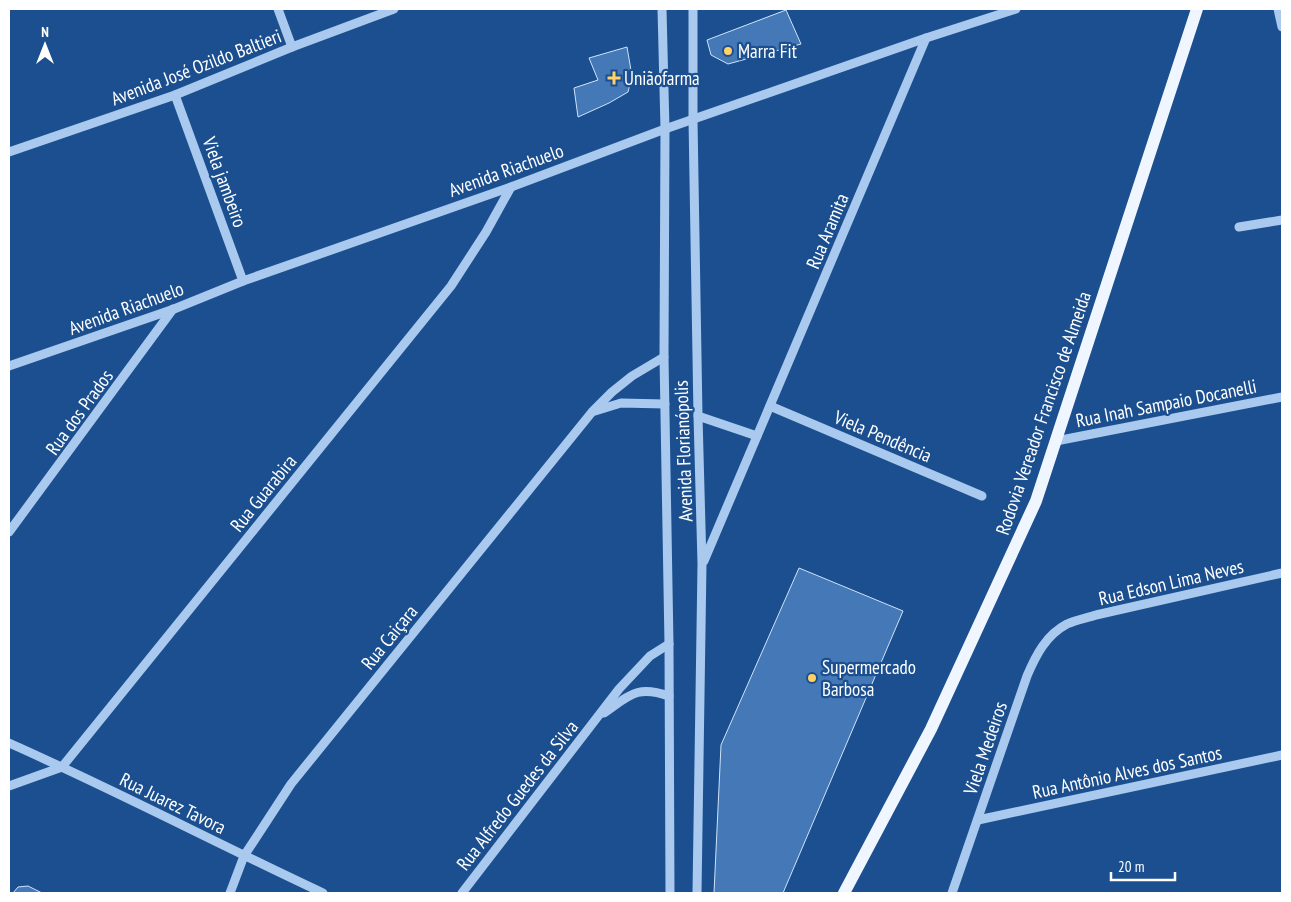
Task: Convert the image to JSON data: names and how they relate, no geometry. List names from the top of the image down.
{
  "streets": {
    "main road": ["Rodovia Vereador Francisco de Almeida"],
    "street": [
      "Avenida José Ozildo Baltieri",
      "Avenida Riachuelo",
      "Viela jambeiro",
      "Rua Aramita",
      "Rua Inah Sampaio Docanelli",
      "Rua dos Prados",
      "Viela Pendência",
      "Avenida Florianópolis",
      "Rua Guarabira",
      "Rua Edson Lima Neves",
      "Rua Caiçara",
      "Viela Medeiros",
      "Rua Antônio Alves dos Santos",
      "Rua Alfredo Guedes da Silva",
      "Rua Juarez Tavora"
    ]
  },
  "crossings": [
    ["Avenida José Ozildo Baltieri", "Viela jambeiro"],
    ["Avenida Riachuelo", "Viela jambeiro"],
    ["Avenida Riachuelo", "Rua Aramita"],
    ["Avenida Riachuelo", "Rua dos Prados"],
    ["Avenida Riachuelo", "Avenida Florianópolis"],
    ["Avenida Riachuelo", "Rua Guarabira"],
    ["Rua Aramita", "Viela Pendência"],
    ["Rua Aramita", "Avenida Florianópolis"],
    ["Rua Inah Sampaio Docanelli", "Rodovia Vereador Francisco de Almeida"],
    ["Avenida Florianópolis", "Rua Caiçara"],
    ["Avenida Florianópolis", "Rua Alfredo Guedes da Silva"],
    ["Rua Guarabira", "Rua Juarez Tavora"],
    ["Rua Edson Lima Neves", "Viela Medeiros"],
    ["Rua Caiçara", "Rua Juarez Tavora"],
    ["Viela Medeiros", "Rua Antônio Alves dos Santos"]
  ],
  "places": {
    "other": ["Marra Fit", "Supermercado Barbosa"],
    "health": ["Uniãofarma"]
  },
  "scale_bar": "20 m",
  "north": "top"
}
